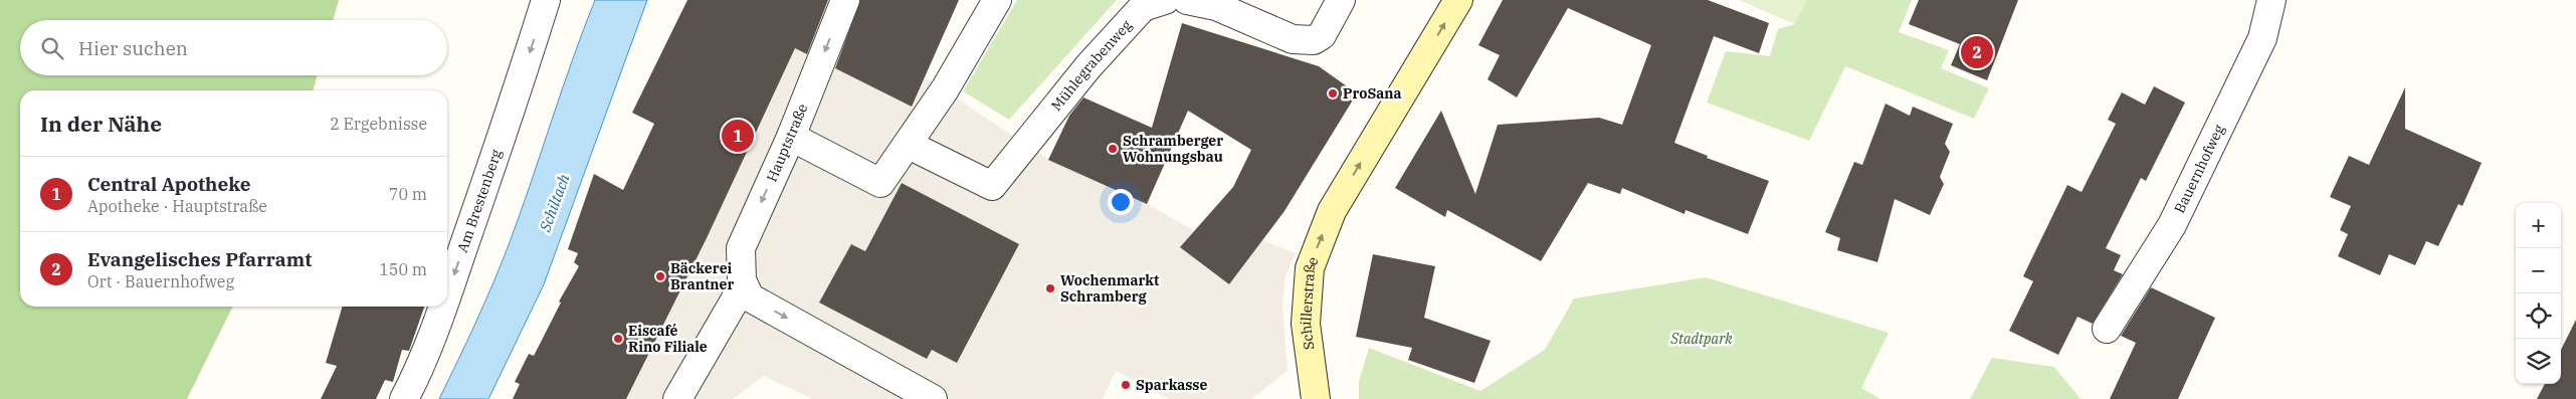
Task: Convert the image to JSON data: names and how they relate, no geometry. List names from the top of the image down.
{
  "streets": {
    "main road": ["Schillerstraße"],
    "street": [
      "Mühlegrabenweg",
      "Hauptstraße",
      "Bauernhofweg",
      "Am Brestenberg"
    ]
  },
  "one_way": ["Am Brestenberg", "Schillerstraße"],
  "water": ["Schiltach"],
  "parks": ["Stadtpark"],
  "places": [
    "ProSana",
    "Schramberger Wohnungsbau",
    "Bäckerei Brantner",
    "Wochenmarkt Schramberg",
    "Eiscafé Rino Filiale",
    "Sparkasse"
  ],
  "page": {
    "search": "Hier suchen",
    "pins": ["2", "1"],
    "heading": ["In der Nähe", "2 Ergebnisse"],
    "list": [
      {
        "mark": "1",
        "name": "Central Apotheke",
        "note": "Apotheke · Hauptstraße",
        "value": "70 m"
      },
      {
        "mark": "2",
        "name": "Evangelisches Pfarramt",
        "note": "Ort · Bauernhofweg",
        "value": "150 m"
      }
    ],
    "map_buttons": ["+", "−"]
  }
}
